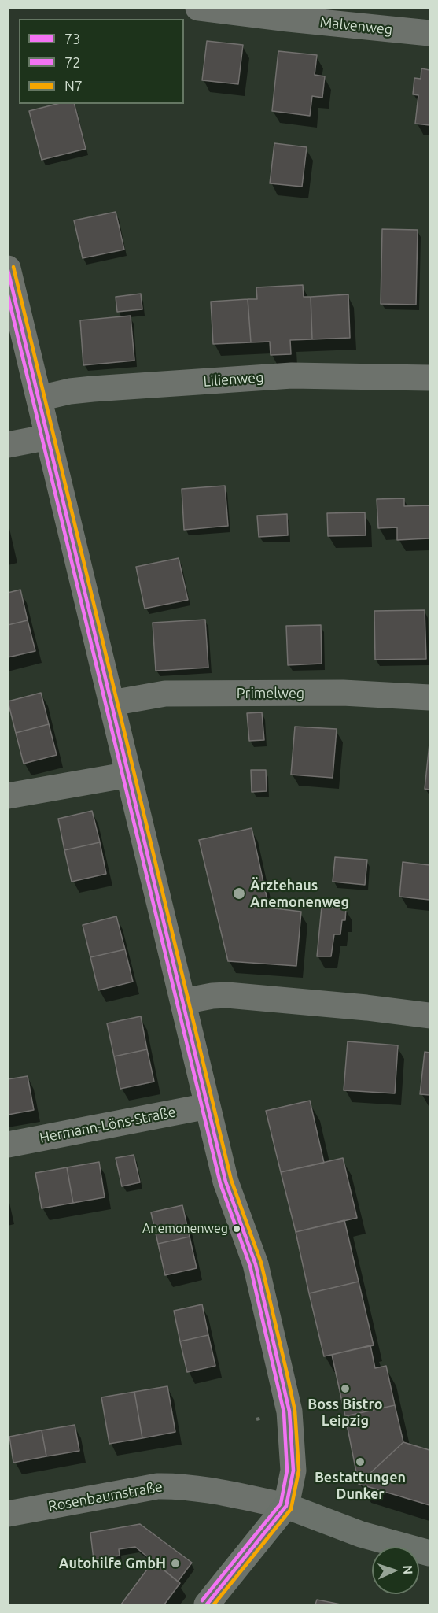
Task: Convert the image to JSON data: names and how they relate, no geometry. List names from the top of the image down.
{
  "streets": {
    "street": [
      "Malvenweg",
      "Lilienweg",
      "Primelweg",
      "Hermann-Löns-Straße",
      "Rosenbaumstraße"
    ]
  },
  "places": [
    "Ärztehaus Anemonenweg",
    "Anemonenweg",
    "Boss Bistro Leipzig",
    "Bestattungen Dunker",
    "Autohilfe GmbH"
  ],
  "lines": ["transit line N7", "transit line 73", "transit line 72"],
  "legend": ["73", "72", "N7"],
  "north": "right"
}
